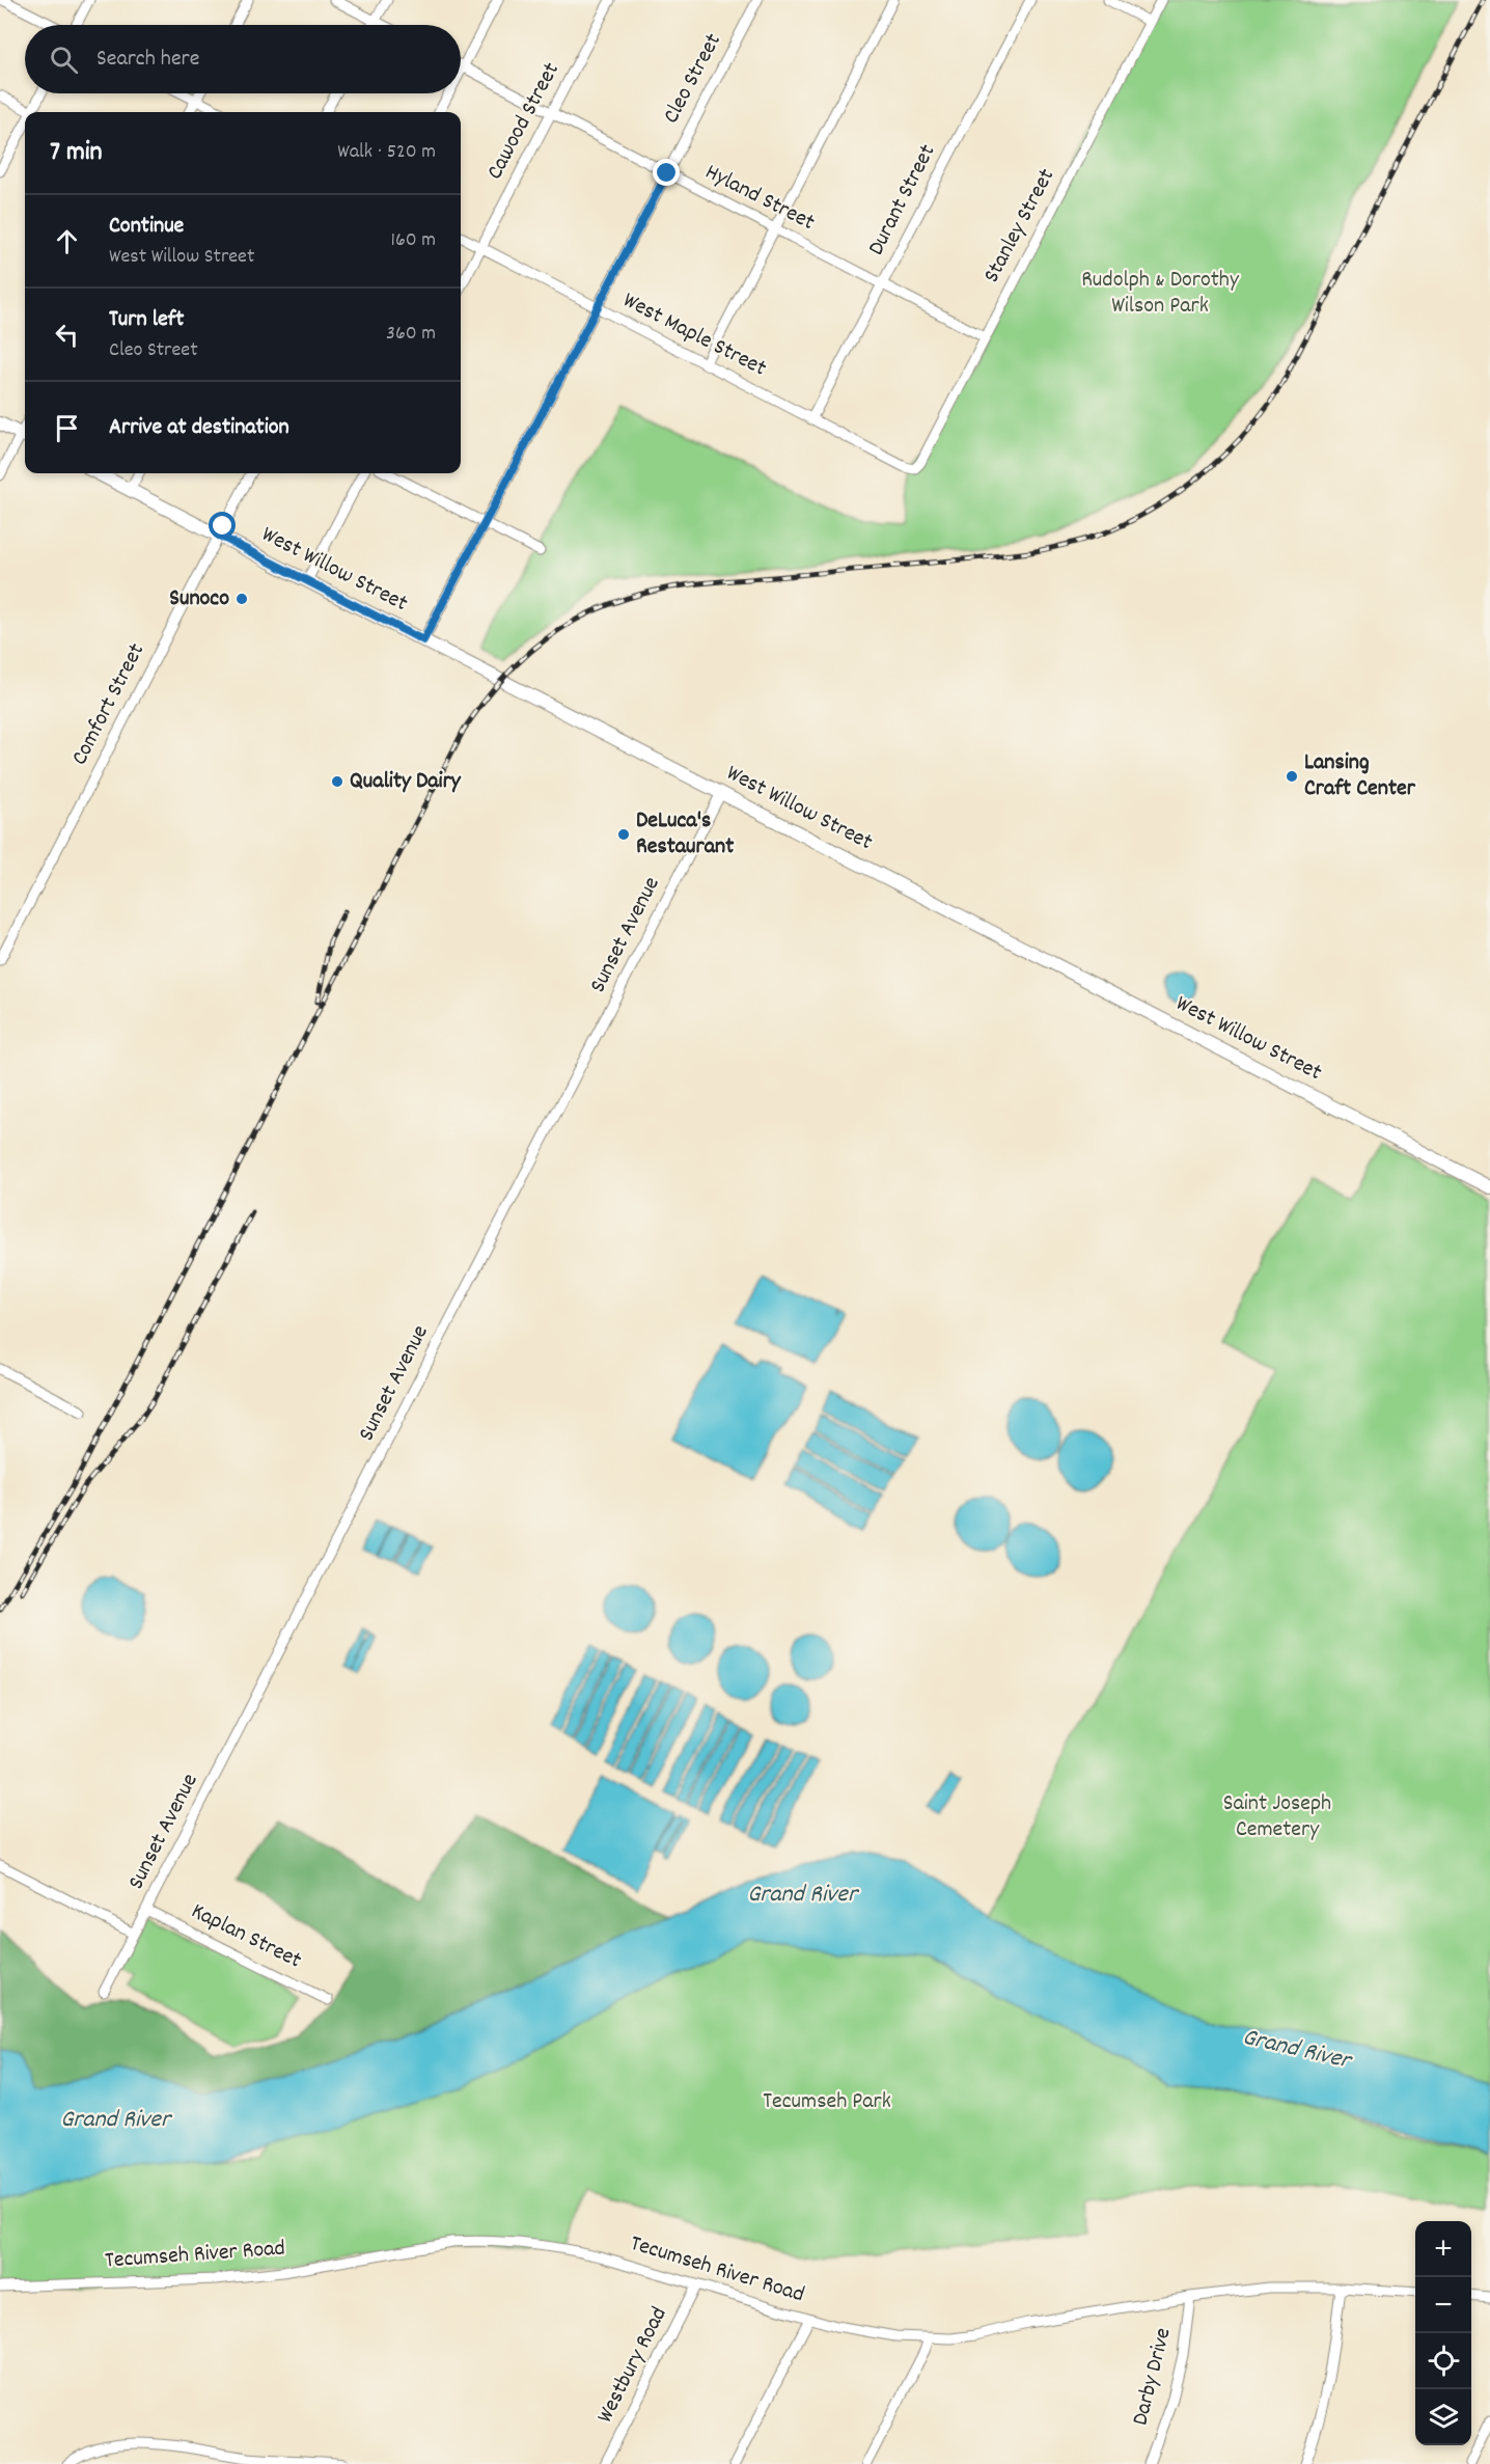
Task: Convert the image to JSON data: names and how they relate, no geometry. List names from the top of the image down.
{
  "streets": {
    "street": [
      "Cleo Street",
      "Cawood Street",
      "Hyland Street",
      "Durant Street",
      "Stanley Street",
      "West Maple Street",
      "West Willow Street",
      "Comfort Street",
      "Sunset Avenue",
      "Kaplan Street",
      "Tecumseh River Road",
      "Westbury Road",
      "Darby Drive"
    ]
  },
  "crossings": [
    ["Cleo Street", "Hyland Street"],
    ["Cleo Street", "West Maple Street"],
    ["Cleo Street", "West Willow Street"],
    ["Cawood Street", "Hyland Street"],
    ["Cawood Street", "West Maple Street"],
    ["Hyland Street", "Durant Street"],
    ["Hyland Street", "Stanley Street"],
    ["Durant Street", "West Maple Street"],
    ["Stanley Street", "West Maple Street"],
    ["West Willow Street", "Comfort Street"],
    ["West Willow Street", "Sunset Avenue"],
    ["Sunset Avenue", "Kaplan Street"],
    ["Tecumseh River Road", "Westbury Road"],
    ["Tecumseh River Road", "Darby Drive"]
  ],
  "water": ["Grand River"],
  "parks": ["Rudolph & Dorothy Wilson Park", "Saint Joseph Cemetery", "Tecumseh Park"],
  "places": [
    "Sunoco",
    "Lansing Craft Center",
    "Quality Dairy",
    "DeLuca's Restaurant"
  ],
  "page": {
    "search": "Search here",
    "heading": ["7 min", "Walk · 520 m"],
    "list": [
      ["Continue", "West Willow Street", "160 m"],
      ["Turn left", "Cleo Street", "360 m"],
      "Arrive at destination"
    ],
    "map_buttons": ["+", "−"]
  }
}
